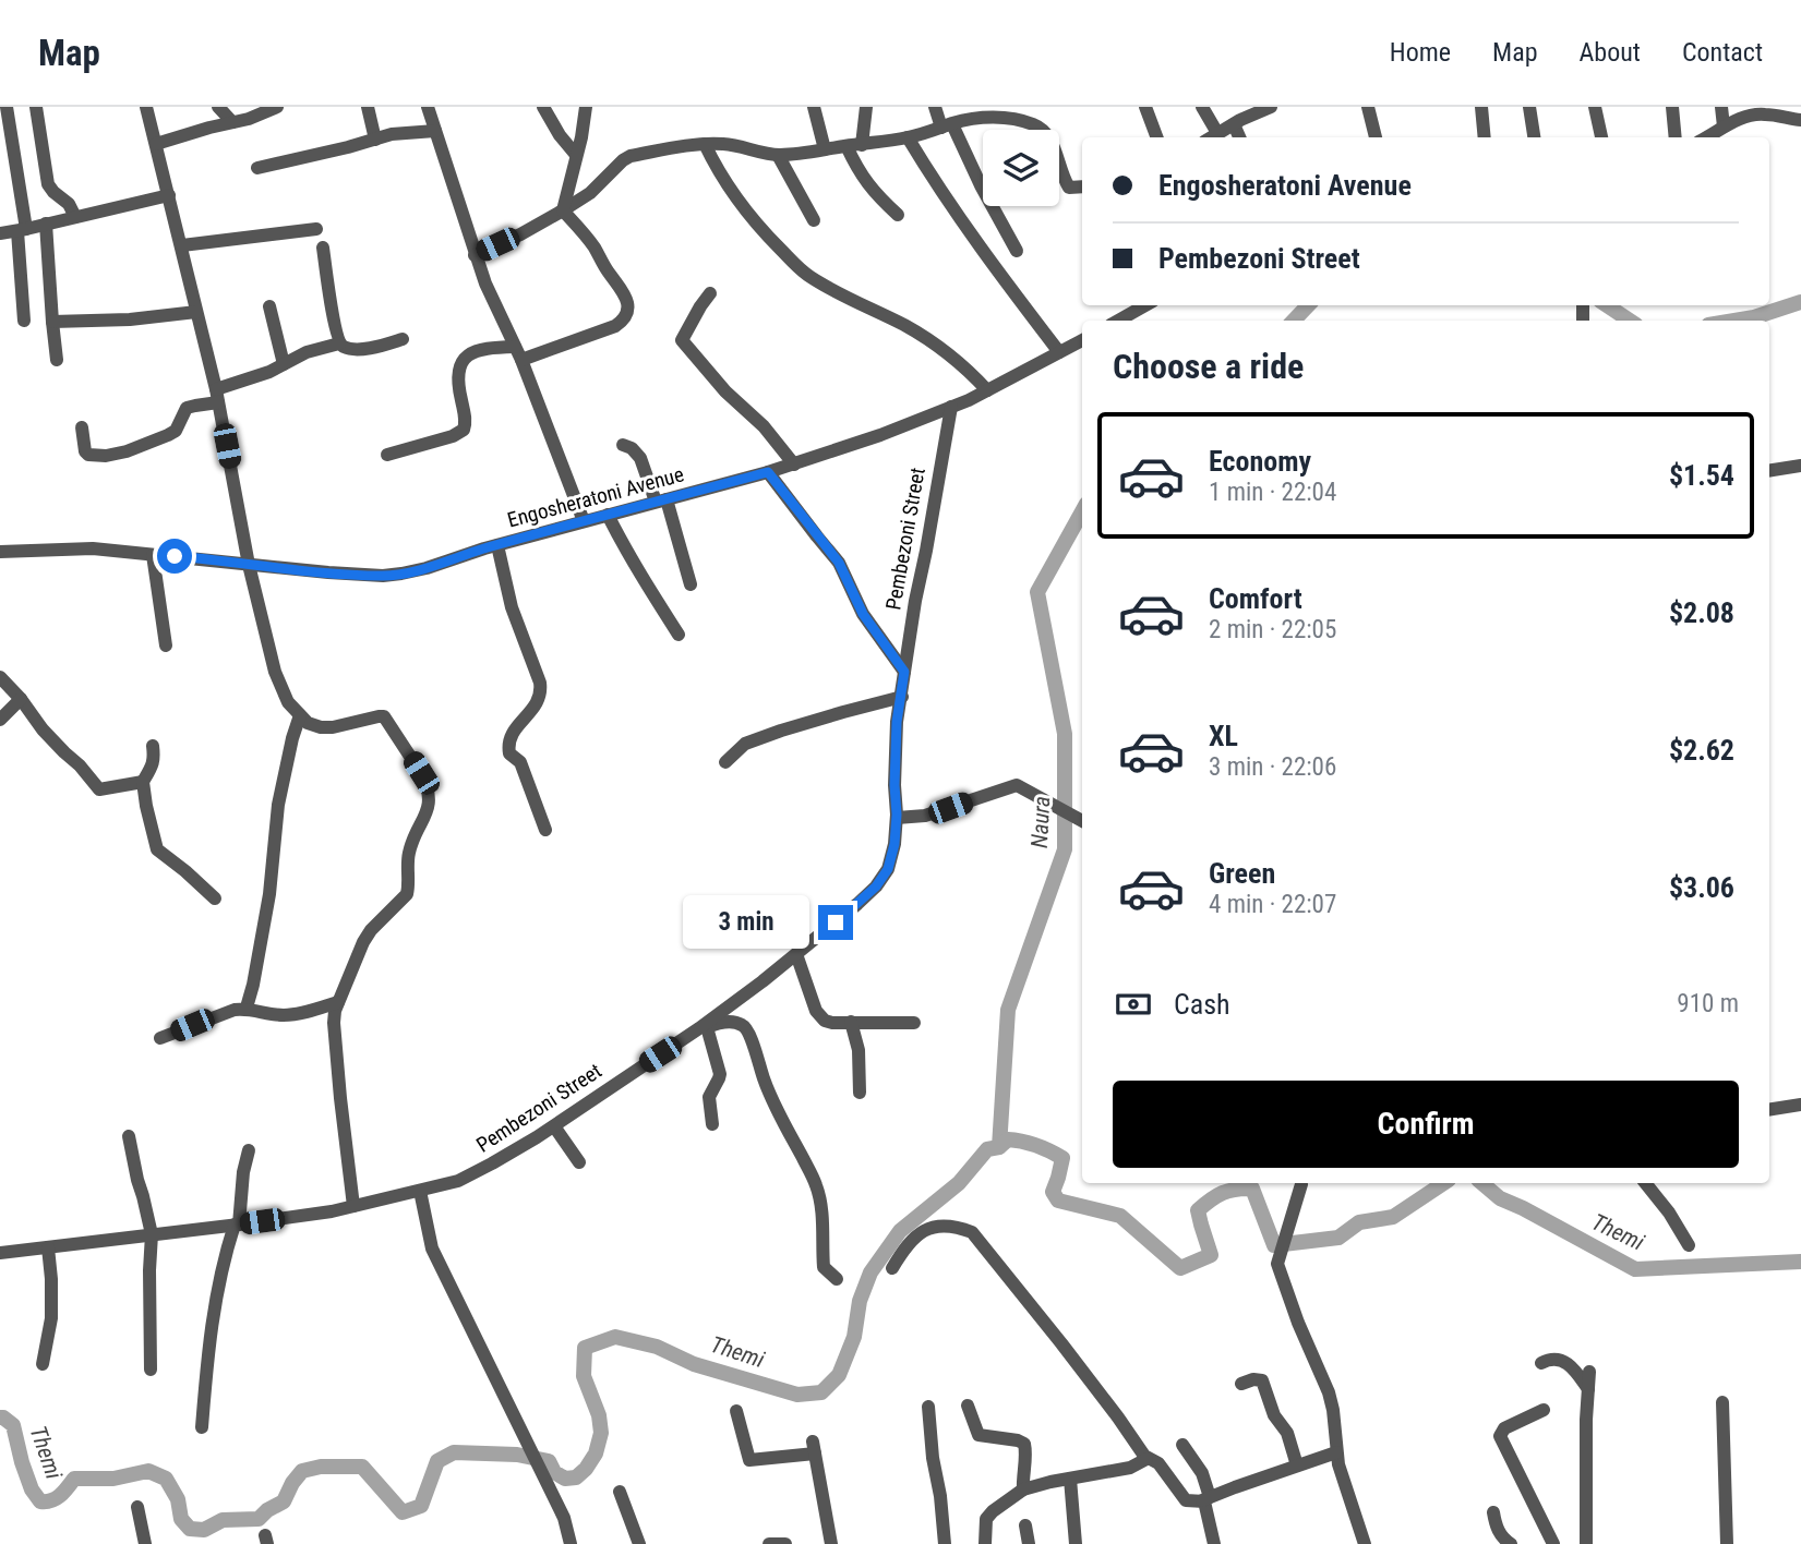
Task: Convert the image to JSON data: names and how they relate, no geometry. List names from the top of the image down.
{
  "streets": {
    "street": ["Engosheratoni Avenue", "Pembezoni Street"]
  },
  "crossings": [
    ["Engosheratoni Avenue", "Pembezoni Street"]
  ],
  "water": ["Naura", "Themi"],
  "page": {
    "header": "Map",
    "nav": [
      "Home",
      "Map",
      "About",
      "Contact"
    ],
    "banner": ["Engosheratoni Avenue", "Pembezoni Street"],
    "heading": "Choose a ride",
    "list": [
      {
        "name": "Economy",
        "note": "1 min · 22:04",
        "value": "$1.54"
      },
      {
        "name": "Comfort",
        "note": "2 min · 22:05",
        "value": "$2.08"
      },
      {
        "name": "XL",
        "note": "3 min · 22:06",
        "value": "$2.62"
      },
      {
        "name": "Green",
        "note": "4 min · 22:07",
        "value": "$3.06"
      }
    ],
    "bubble": "3 min",
    "pay": ["Cash", "910 m"],
    "buttons": "Confirm"
  }
}
